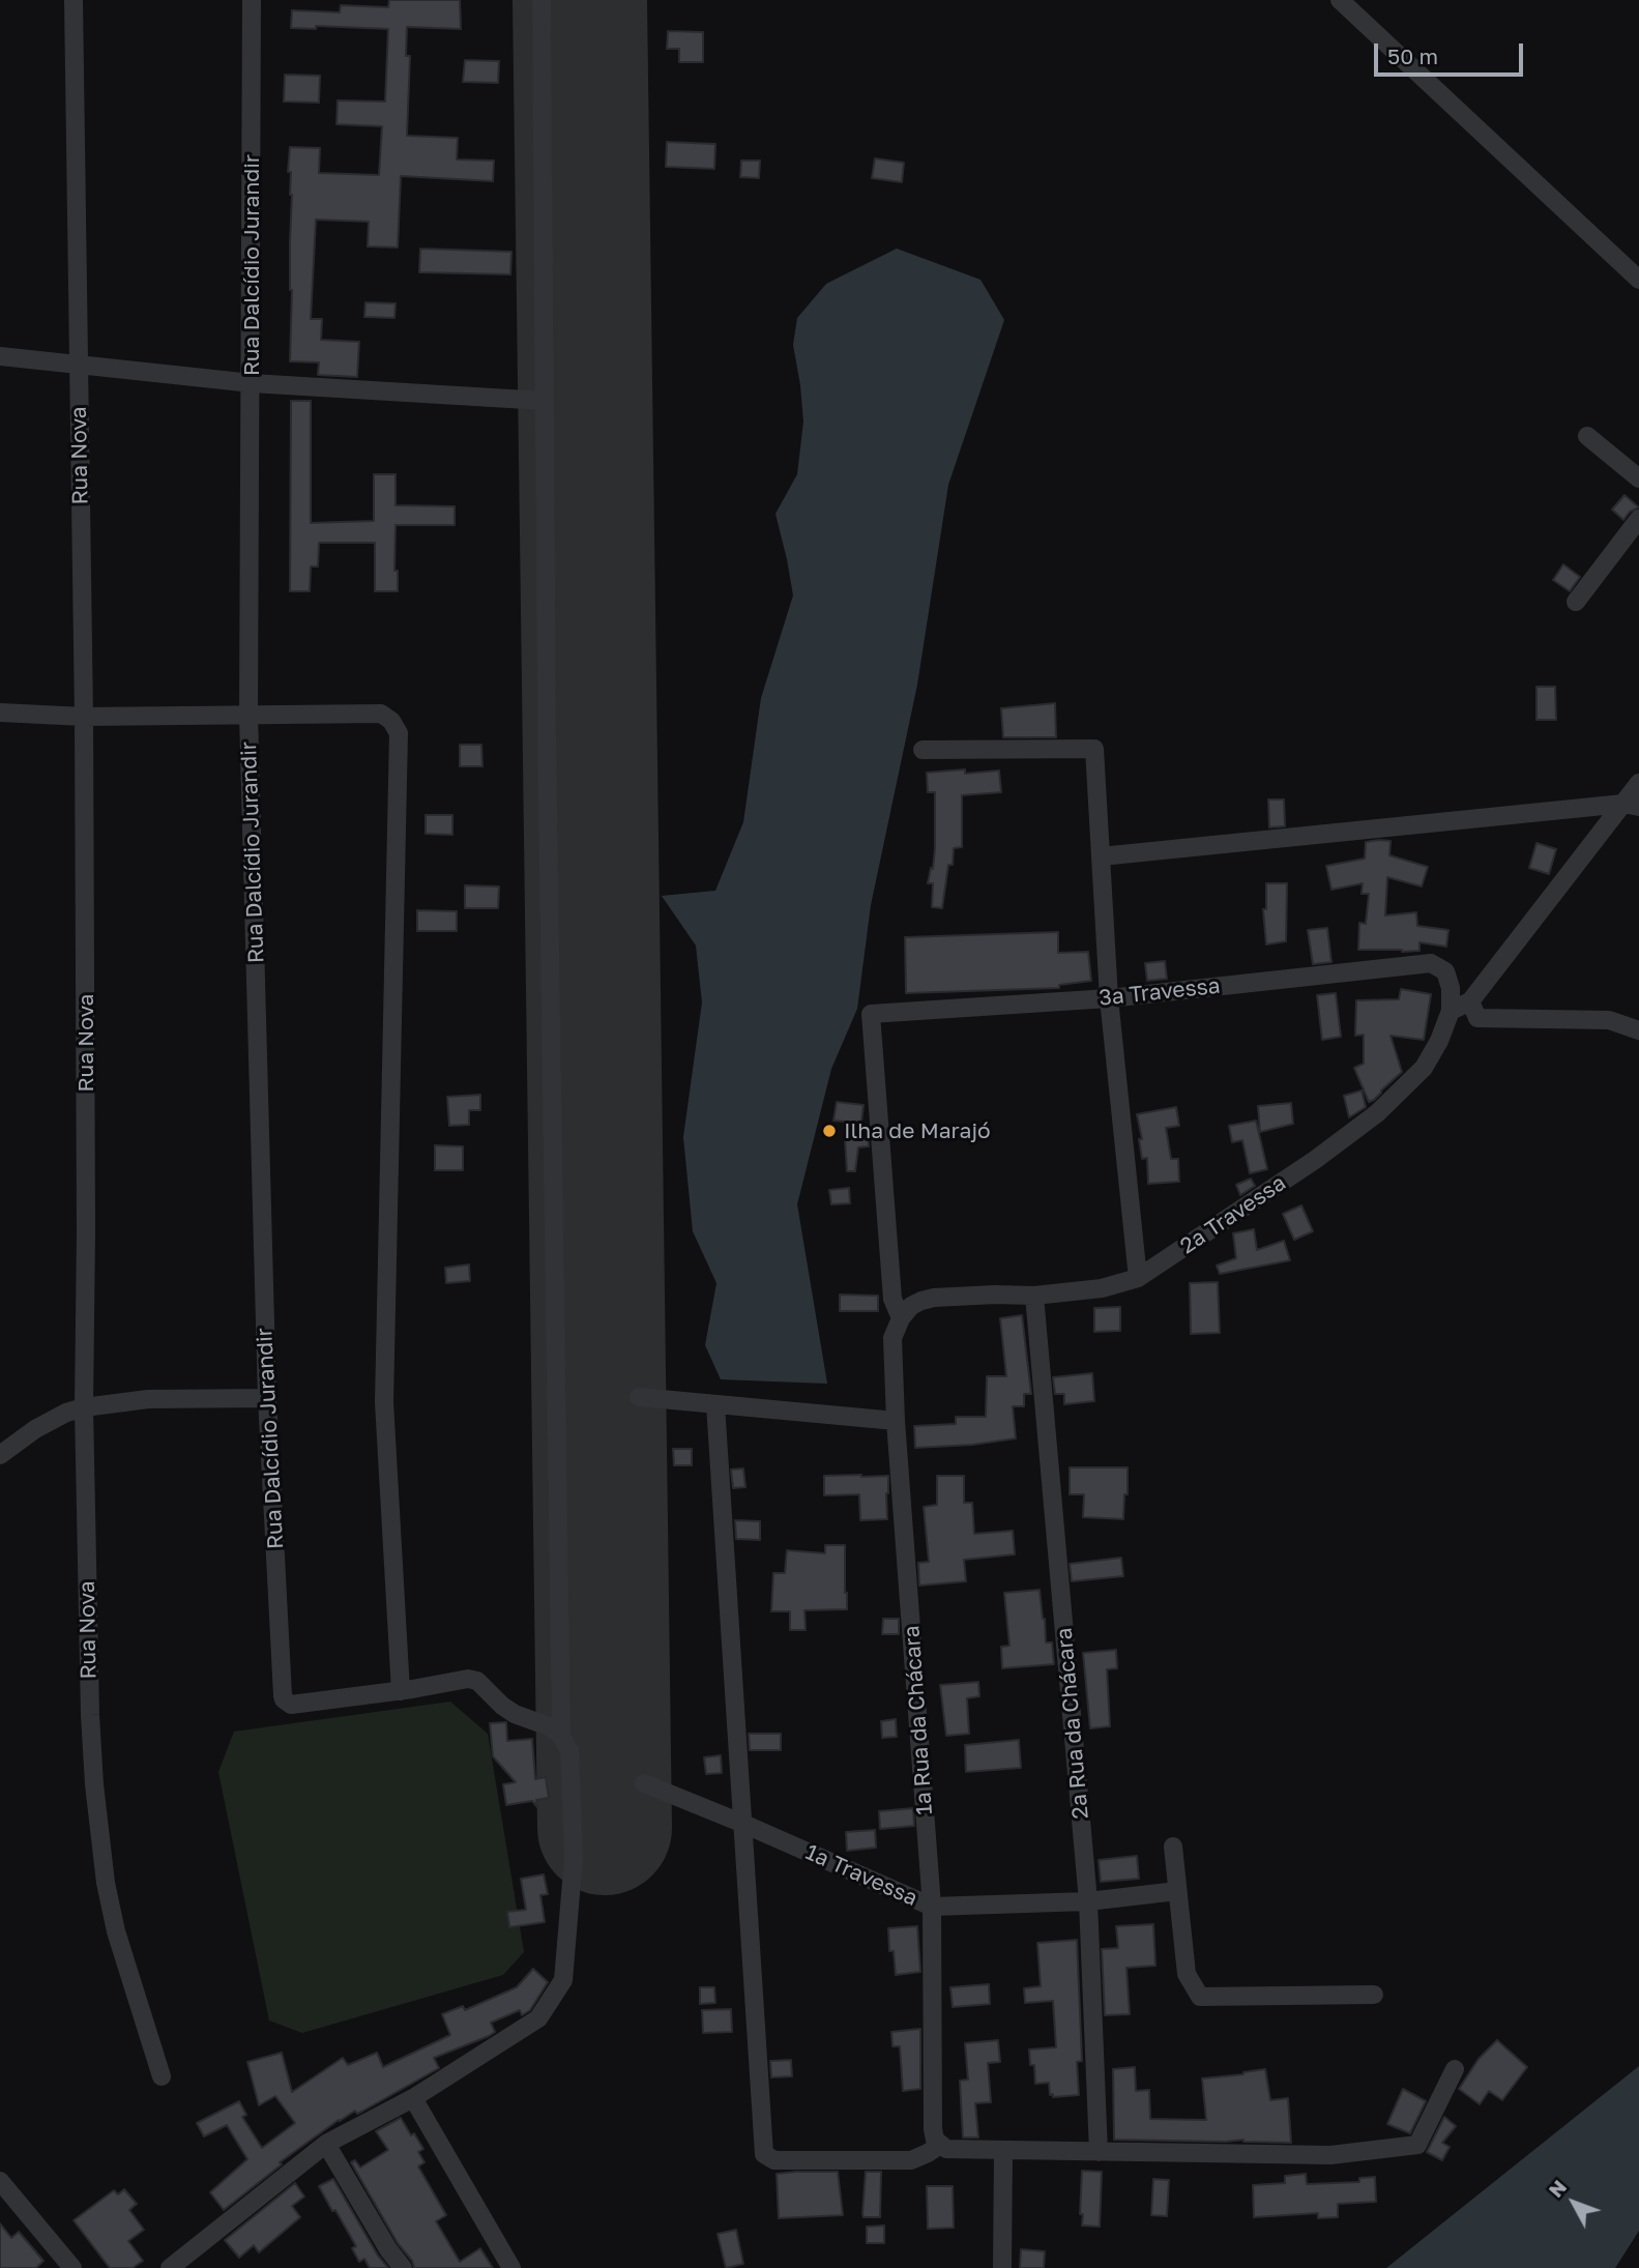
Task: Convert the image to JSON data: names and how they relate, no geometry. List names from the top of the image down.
{
  "streets": {
    "street": [
      "Rua Dalcídio Jurandir",
      "Rua Nova",
      "3ª Travessa",
      "2ª Travessa",
      "1ª Rua da Chácara",
      "2ª Rua da Chácara",
      "1ª Travessa"
    ]
  },
  "crossings": [
    ["3ª Travessa", "2ª Travessa"],
    ["3ª Travessa", "1ª Rua da Chácara"],
    ["2ª Travessa", "1ª Rua da Chácara"],
    ["2ª Travessa", "2ª Rua da Chácara"],
    ["1ª Rua da Chácara", "1ª Travessa"],
    ["2ª Rua da Chácara", "1ª Travessa"]
  ],
  "places": ["Ilha de Marajó"],
  "scale_bar": "50 m",
  "north": "top left"
}
